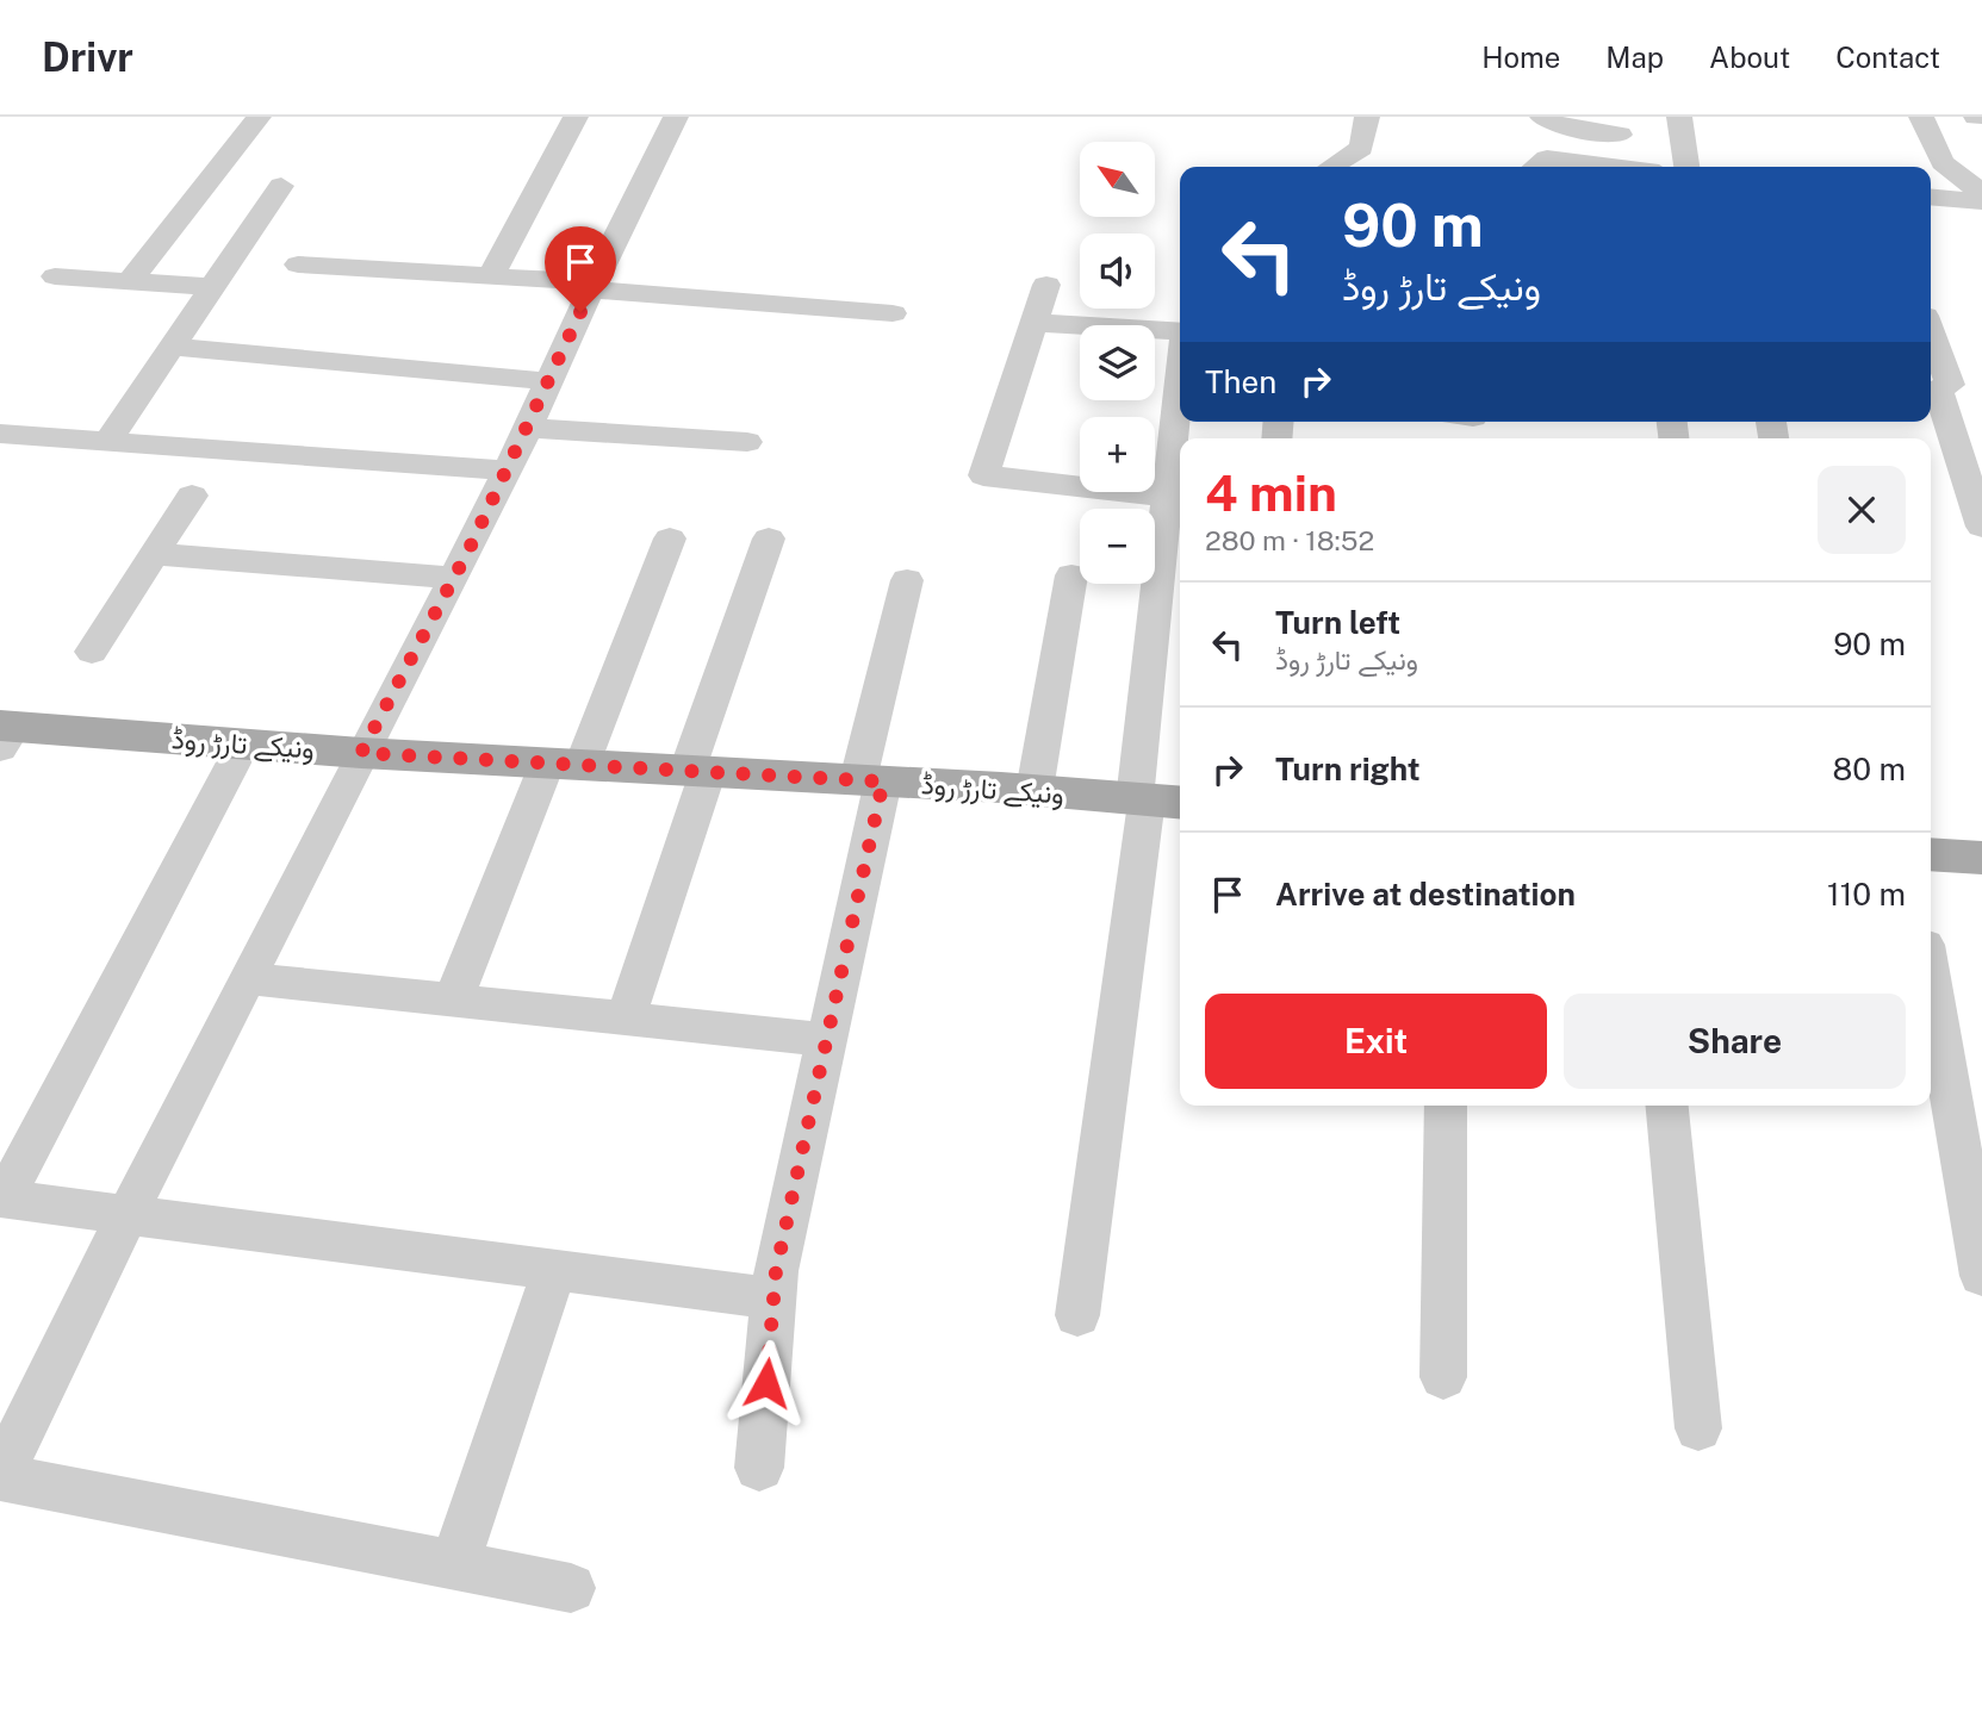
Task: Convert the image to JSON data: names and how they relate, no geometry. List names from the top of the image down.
{
  "streets": {
    "main road": ["ونیکے تارڑ روڈ"]
  },
  "north": "top left",
  "page": {
    "header": "Drivr",
    "nav": [
      "Home",
      "Map",
      "About",
      "Contact"
    ],
    "map_buttons": ["+", "−"],
    "turn": ["90 m", "ونیکے تارڑ روڈ"],
    "then": "Then",
    "heading": ["4 min", "280 m · 18:52"],
    "list": [
      {
        "name": "Turn left",
        "note": "ونیکے تارڑ روڈ",
        "value": "90 m"
      },
      {
        "name": "Turn right",
        "value": "80 m"
      },
      {
        "name": "Arrive at destination",
        "value": "110 m"
      }
    ],
    "buttons": ["Exit", "Share"]
  }
}
